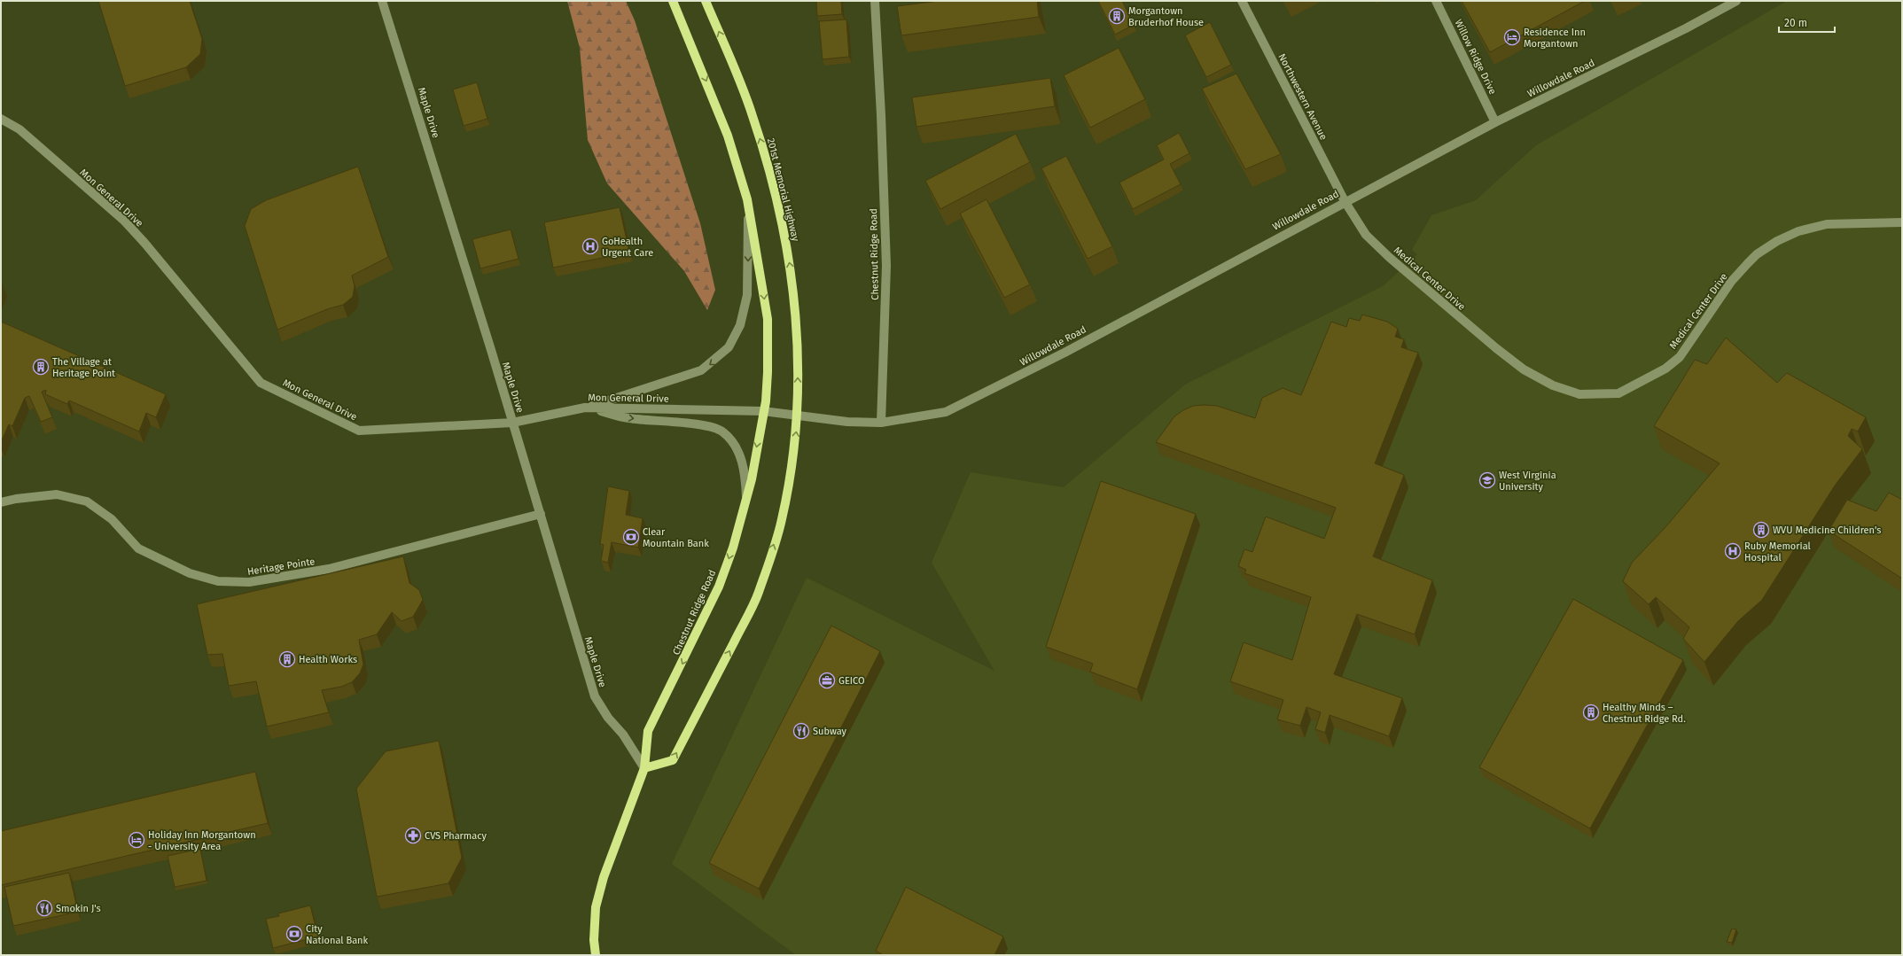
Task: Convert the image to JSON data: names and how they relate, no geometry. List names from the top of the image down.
{
  "streets": {
    "main road": ["201st Memorial Highway", "Chestnut Ridge Road"],
    "street": [
      "Willow Ridge Drive",
      "Willowdale Road",
      "Northwestern Avenue",
      "Maple Drive",
      "Mon General Drive",
      "Medical Center Drive",
      "Heritage Pointe"
    ]
  },
  "crossings": [
    ["Willow Ridge Drive", "Willowdale Road"],
    ["Willowdale Road", "Northwestern Avenue"],
    ["Willowdale Road", "Chestnut Ridge Road"],
    ["Willowdale Road", "Medical Center Drive"],
    ["Northwestern Avenue", "Medical Center Drive"],
    ["Maple Drive", "Mon General Drive"],
    ["Maple Drive", "Chestnut Ridge Road"],
    ["Maple Drive", "Heritage Pointe"],
    ["Mon General Drive", "Chestnut Ridge Road"]
  ],
  "one_way": ["Chestnut Ridge Road"],
  "places": {
    "building": [
      "Morgantown Bruderhof House",
      "The Village at Heritage Point",
      "WVU Medicine Children's",
      "Health Works",
      "Healthy Minds – Chestnut Ridge Rd."
    ],
    "hotel": ["Residence Inn Morgantown", "Holiday Inn Morgantown - University Area"],
    "hospital": ["GoHealth Urgent Care", "Ruby Memorial Hospital"],
    "school or university": ["West Virginia University"],
    "bank": ["Clear Mountain Bank", "City National Bank"],
    "office": ["GEICO"],
    "restaurant": ["Subway", "Smokin J's"],
    "pharmacy": ["CVS Pharmacy"]
  },
  "scale_bar": "20 m"
}
